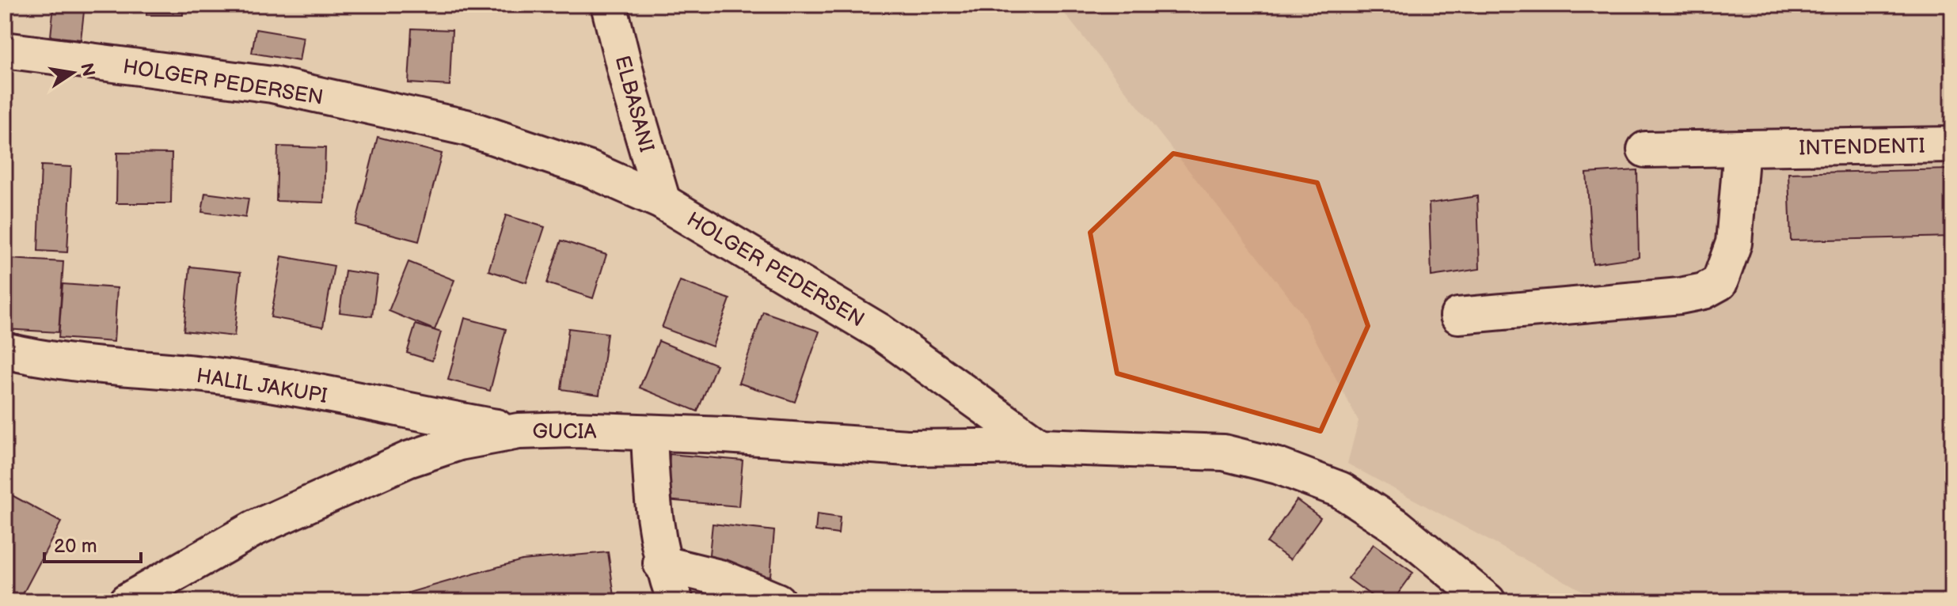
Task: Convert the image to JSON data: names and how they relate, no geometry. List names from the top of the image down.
{
  "streets": {
    "street": [
      "HOLGER PEDERSEN",
      "ELBASANI",
      "INTENDENTI",
      "HALIL JAKUPI",
      "GUCIA"
    ]
  },
  "crossings": [
    ["HOLGER PEDERSEN", "ELBASANI"],
    ["HOLGER PEDERSEN", "GUCIA"],
    ["HALIL JAKUPI", "GUCIA"]
  ],
  "scale_bar": "20 m",
  "north": "right"
}
